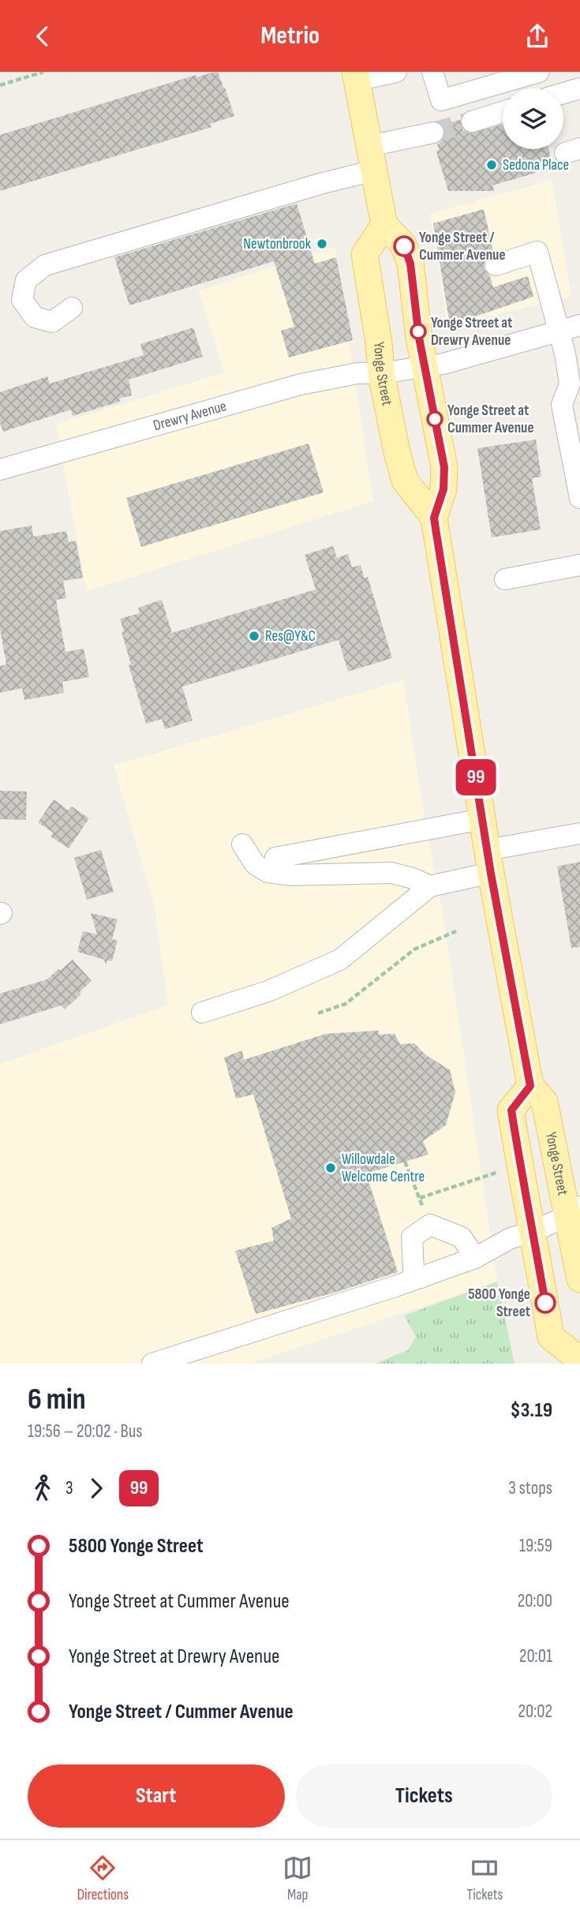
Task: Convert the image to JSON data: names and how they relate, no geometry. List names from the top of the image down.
{
  "streets": {
    "main road": ["Yonge Street"],
    "street": ["Drewry Avenue"]
  },
  "crossings": [
    ["Yonge Street", "Drewry Avenue"]
  ],
  "places": [
    "Sedona Place",
    "Newtonbrook",
    "Yonge Street / Cummer Avenue",
    "Yonge Street at Drewry Avenue",
    "Yonge Street at Cummer Avenue",
    "Res@Y&C",
    "Willowdale Welcome Centre",
    "5800 Yonge Street"
  ],
  "lines": ["bus line 99"],
  "page": {
    "header": "Metrio",
    "on_map": "99",
    "heading": ["6 min", "19:56 – 20:02 · Bus", "$3.19"],
    "legs": ["3", "99", "3 stops"],
    "list": [
      {
        "name": "5800 Yonge Street",
        "value": "19:59"
      },
      {
        "name": "Yonge Street at Cummer Avenue",
        "value": "20:00"
      },
      {
        "name": "Yonge Street at Drewry Avenue",
        "value": "20:01"
      },
      {
        "name": "Yonge Street / Cummer Avenue",
        "value": "20:02"
      }
    ],
    "buttons": ["Start", "Tickets"],
    "tabs": ["Directions", "Map", "Tickets"]
  }
}
